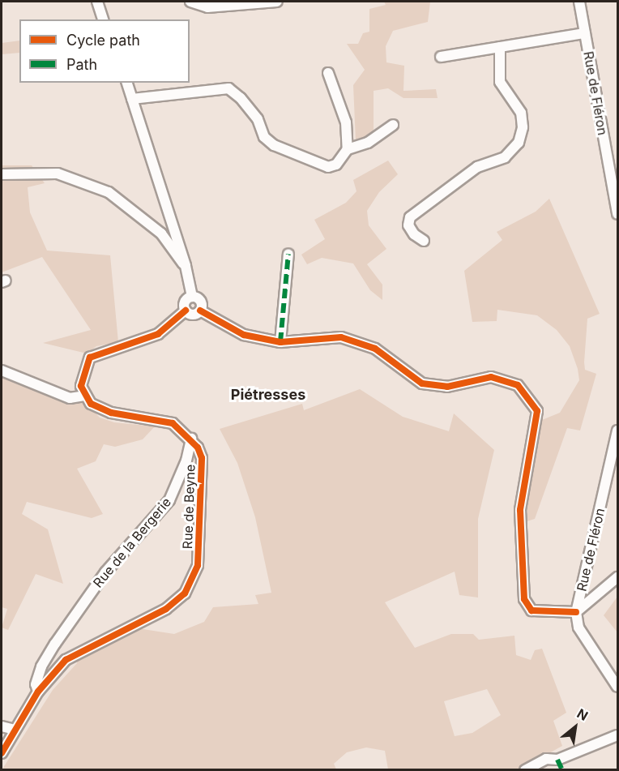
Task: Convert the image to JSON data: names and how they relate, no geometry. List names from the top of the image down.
{
  "streets": {
    "street": ["Rue de Fléron", "Rue de Beyne", "Rue de la Bergerie"]
  },
  "crossings": [
    ["Rue de Beyne", "Rue de la Bergerie"]
  ],
  "districts": ["Piétresses"],
  "legend": ["Cycle path", "Path"],
  "north": "top right"
}
